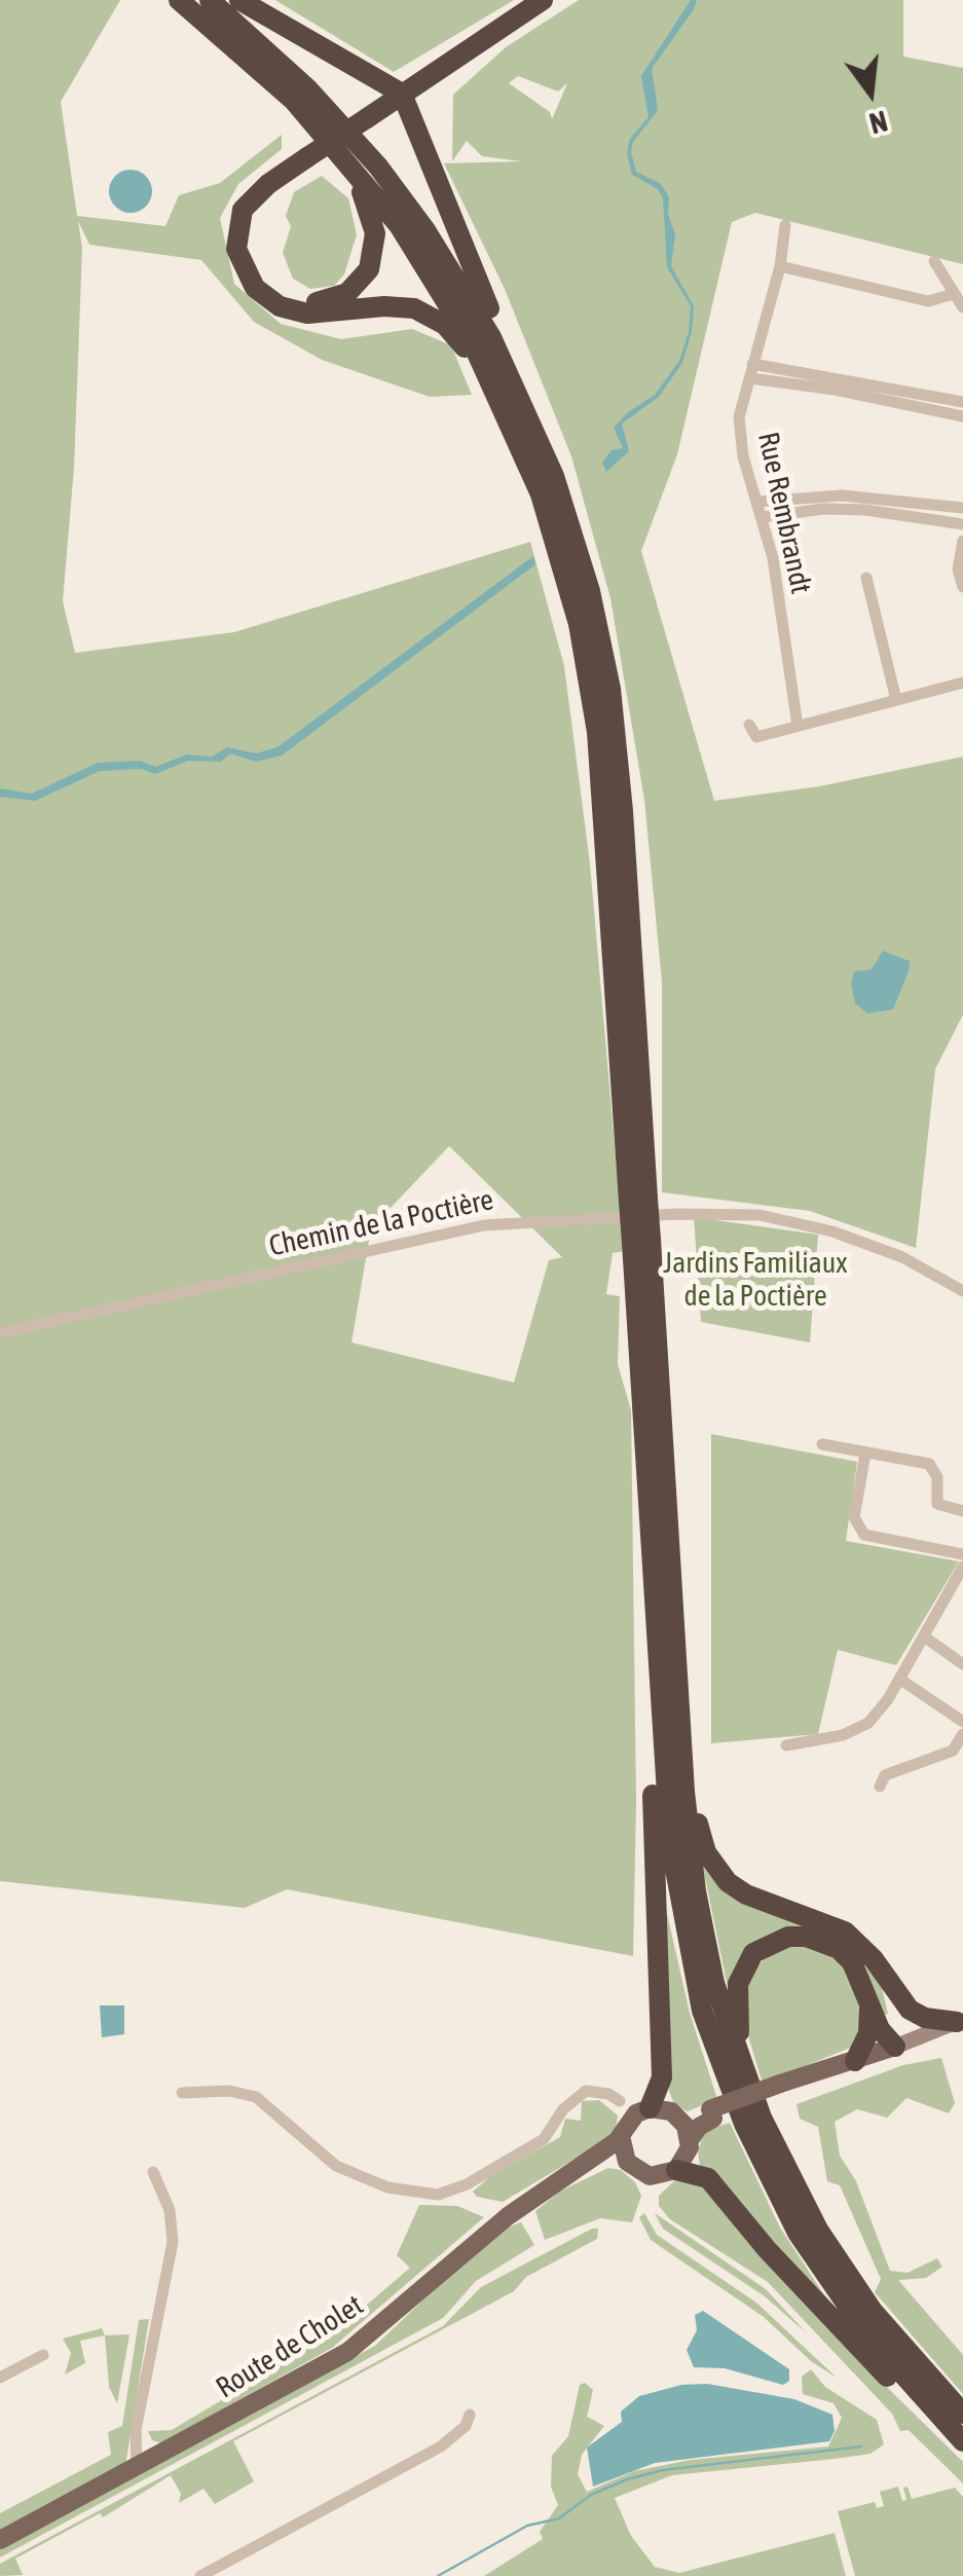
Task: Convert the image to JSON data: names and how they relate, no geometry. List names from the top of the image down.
{
  "streets": {
    "main road": ["Route de Cholet"],
    "street": ["Rue Rembrandt", "Chemin de la Poctière"]
  },
  "parks": ["Jardins Familiaux de la Poctière"],
  "north": "bottom"
}
